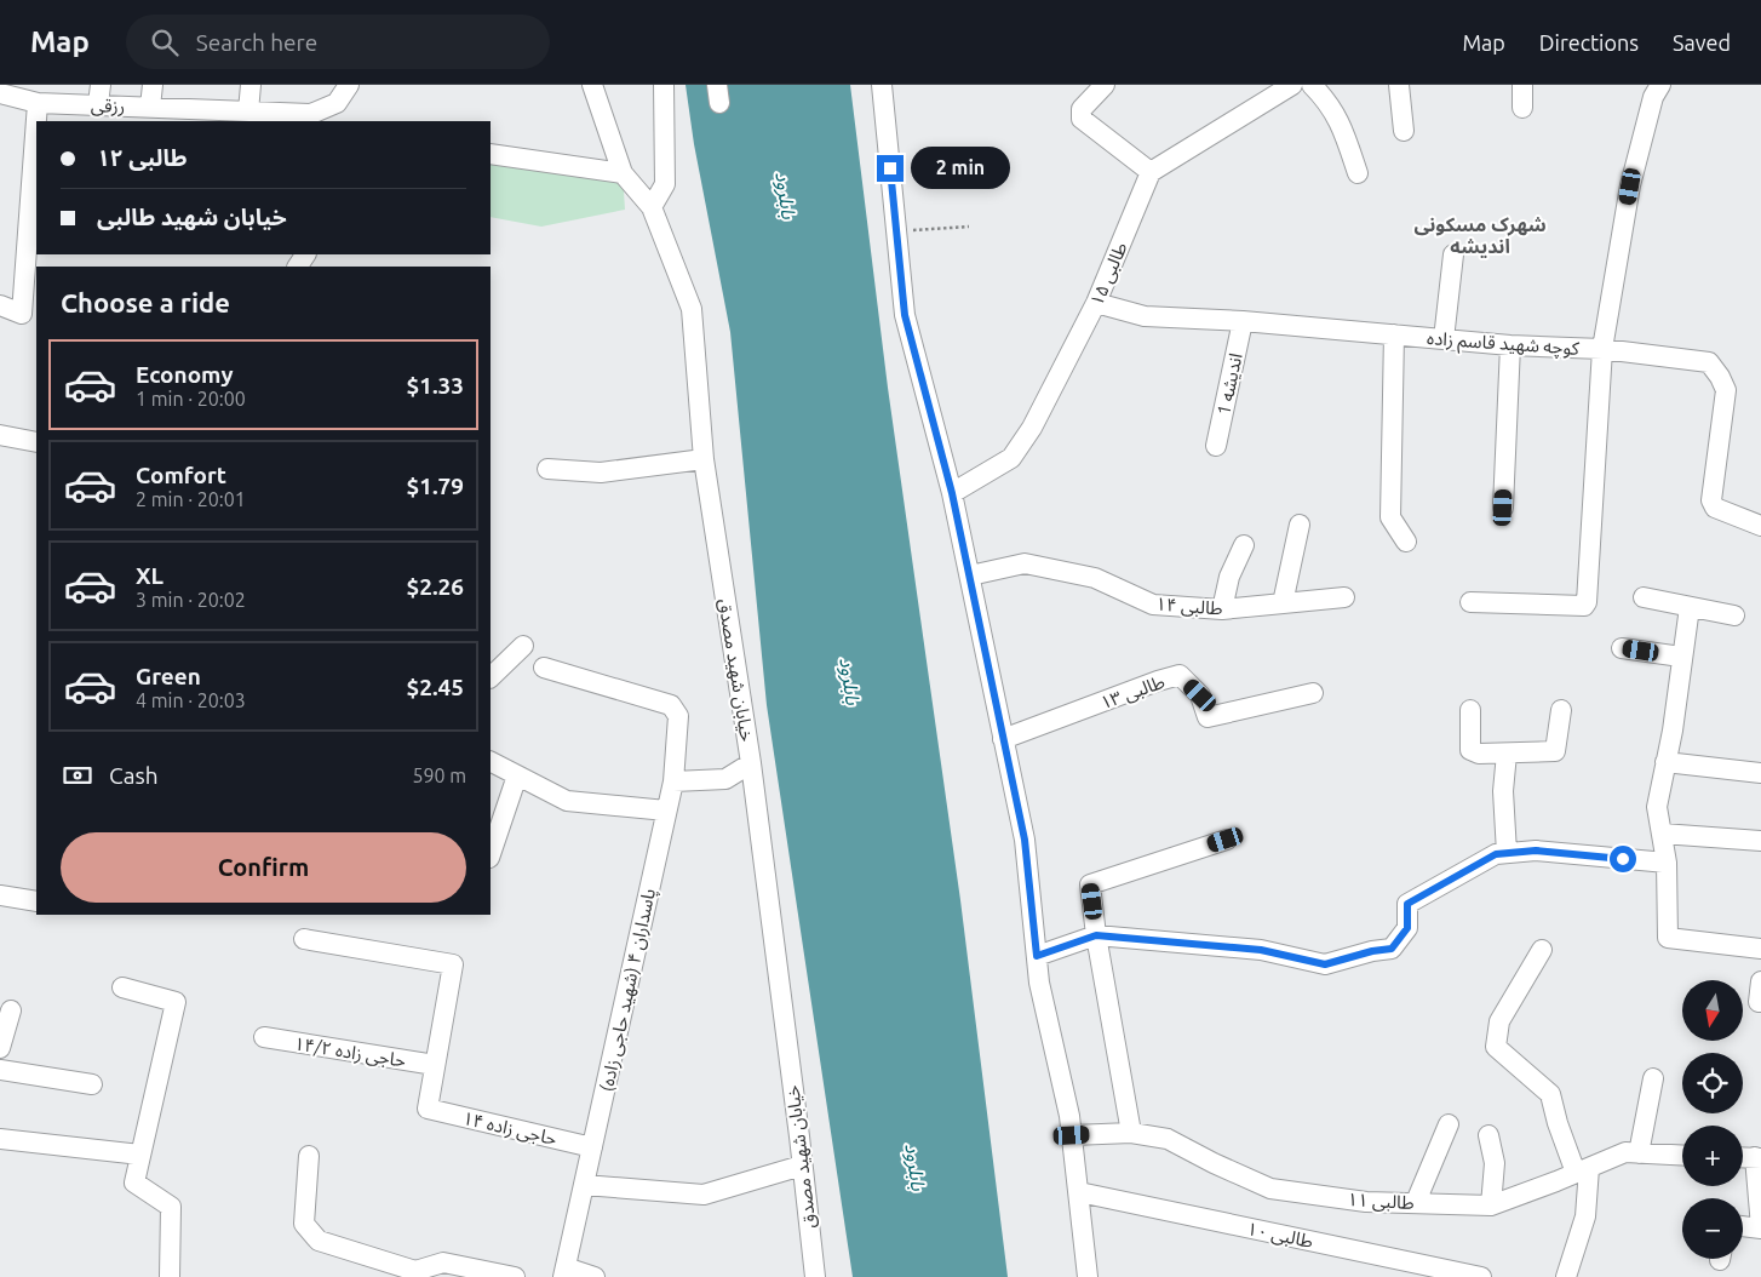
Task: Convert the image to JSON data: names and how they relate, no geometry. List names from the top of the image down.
{
  "streets": {
    "street": [
      "رزقی",
      "طالبی ۱۵",
      "کوچه شهید قاسم زاده",
      "اندیشه 1",
      "طالبی ۱۴",
      "خیابان شهید مصدق",
      "طالبی ۱۳",
      "پاسداران ۴ (شهید حاجی زاده)",
      "حاجی زاده ۱۴/۲",
      "حاجی زاده ۱۴",
      "طالبی ۱۱",
      "طالبی ۱۰"
    ]
  },
  "crossings": [
    ["طالبی ۱۵", "کوچه شهید قاسم زاده"],
    ["کوچه شهید قاسم زاده", "اندیشه 1"],
    ["پاسداران ۴ (شهید حاجی زاده)", "حاجی زاده ۱۴"],
    ["حاجی زاده ۱۴/۲", "حاجی زاده ۱۴"]
  ],
  "districts": ["شهرک مسکونی اندیشه"],
  "water": ["بابلرود"],
  "north": "bottom",
  "page": {
    "header": "Map",
    "search": "Search here",
    "nav": ["Map", "Directions", "Saved"],
    "banner": ["طالبی ۱۲", "خیابان شهید طالبی"],
    "bubble": "2 min",
    "heading": "Choose a ride",
    "list": [
      {
        "name": "Economy",
        "note": "1 min · 20:00",
        "value": "$1.33"
      },
      {
        "name": "Comfort",
        "note": "2 min · 20:01",
        "value": "$1.79"
      },
      {
        "name": "XL",
        "note": "3 min · 20:02",
        "value": "$2.26"
      },
      {
        "name": "Green",
        "note": "4 min · 20:03",
        "value": "$2.45"
      }
    ],
    "pay": ["Cash", "590 m"],
    "buttons": "Confirm",
    "map_buttons": ["+", "−"]
  }
}
